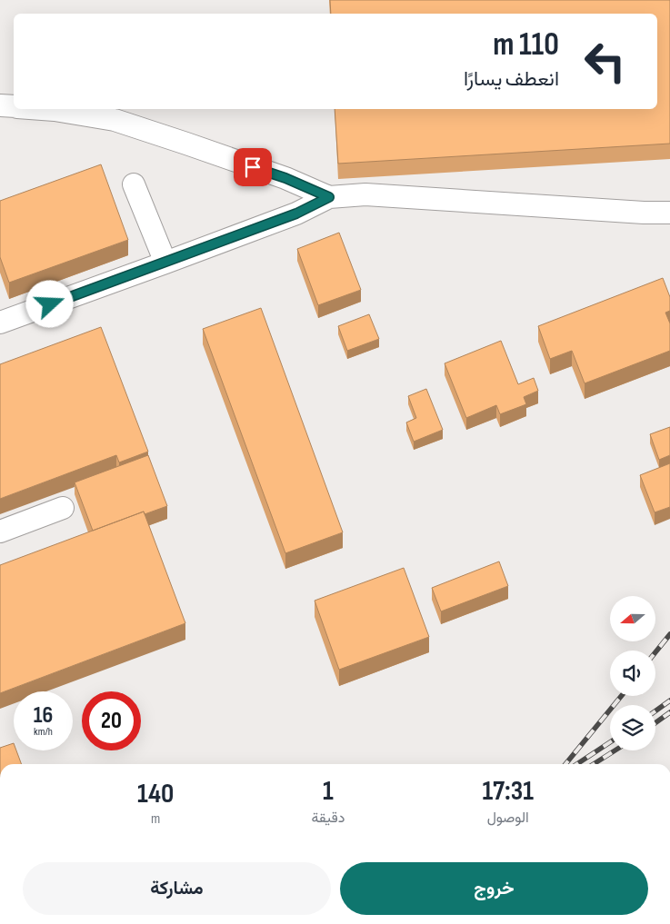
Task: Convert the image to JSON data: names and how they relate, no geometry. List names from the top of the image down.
{
  "north": "left",
  "page": {
    "turn": ["110 m", "انعطف يسارًا"],
    "speed": "16 km/h",
    "limit": "20",
    "eta": [
      "17:31",
      "الوصول",
      "1",
      "دقيقة",
      "140",
      "m"
    ],
    "buttons": ["خروج", "مشاركة"]
  }
}
